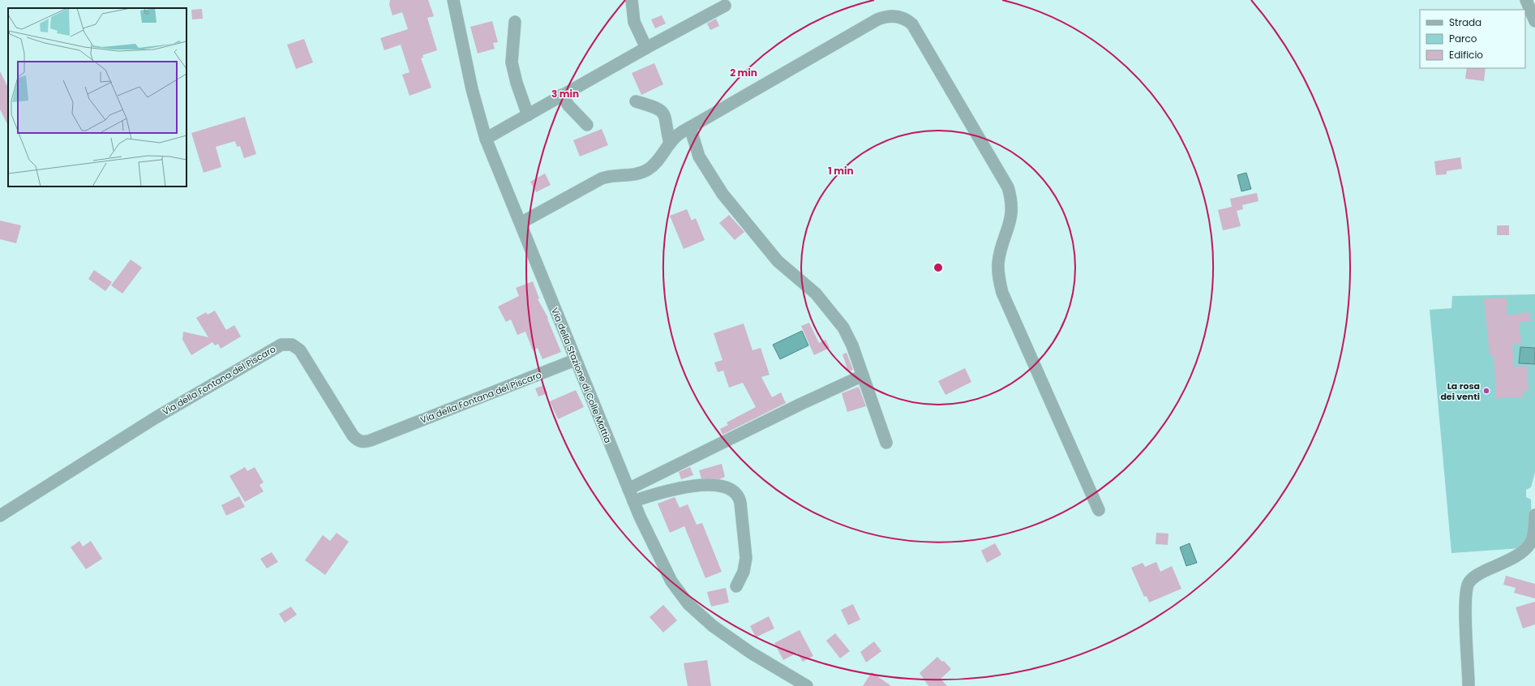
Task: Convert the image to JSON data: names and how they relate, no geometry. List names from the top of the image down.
{
  "streets": {
    "street": ["Via della Stazione di Colle Mattia", "Via della Fontana del Piscaro"]
  },
  "crossings": [
    ["Via della Stazione di Colle Mattia", "Via della Fontana del Piscaro"]
  ],
  "places": ["La rosa dei venti"],
  "legend": ["Strada", "Parco", "Edificio"],
  "rings": ["2 min", "3 min", "1 min"]
}
